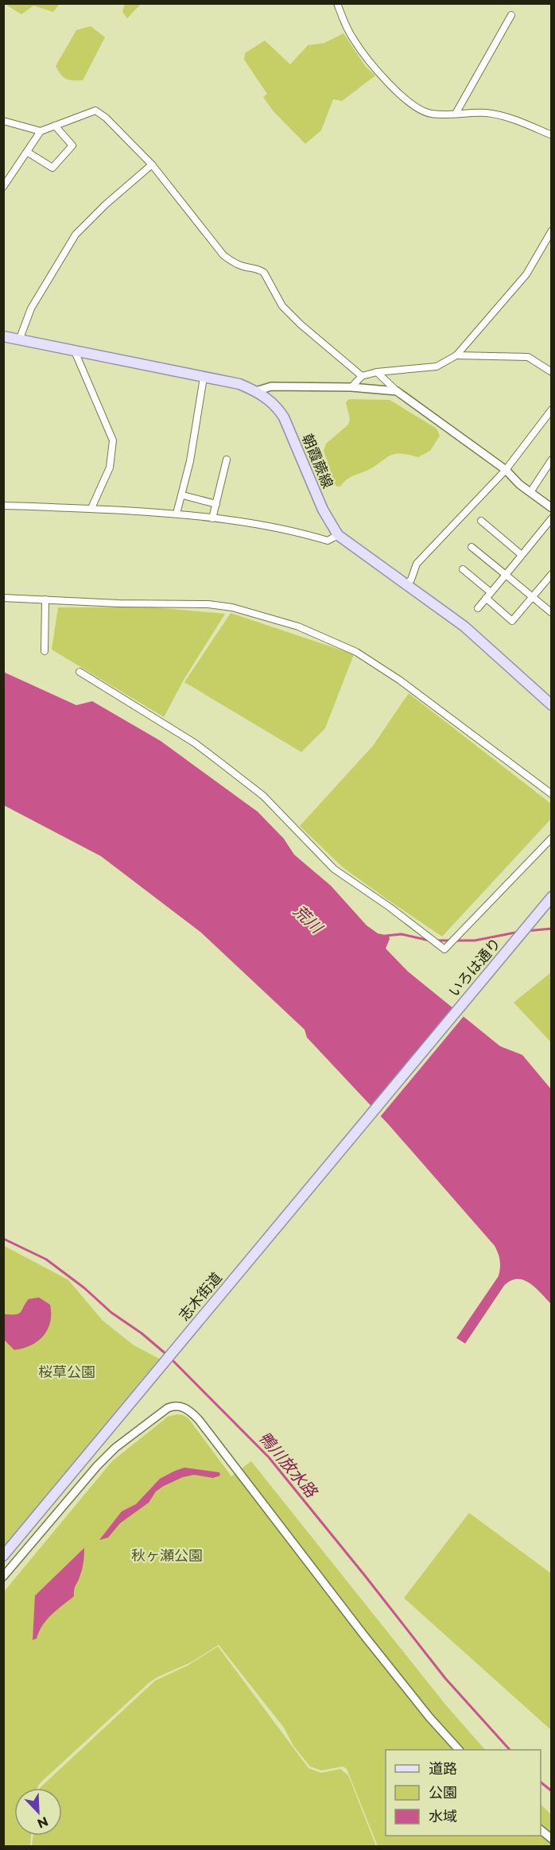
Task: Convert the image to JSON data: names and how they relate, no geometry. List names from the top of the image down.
{
  "streets": {
    "main road": ["朝霞蕨線", "いろは通り", "志木街道"]
  },
  "crossings": [
    ["いろは通り", "志木街道"]
  ],
  "water": ["荒川", "鴨川放水路"],
  "parks": ["桜草公園", "秋ヶ瀬公園"],
  "legend": ["道路", "公園", "水域"],
  "north": "bottom right"
}
